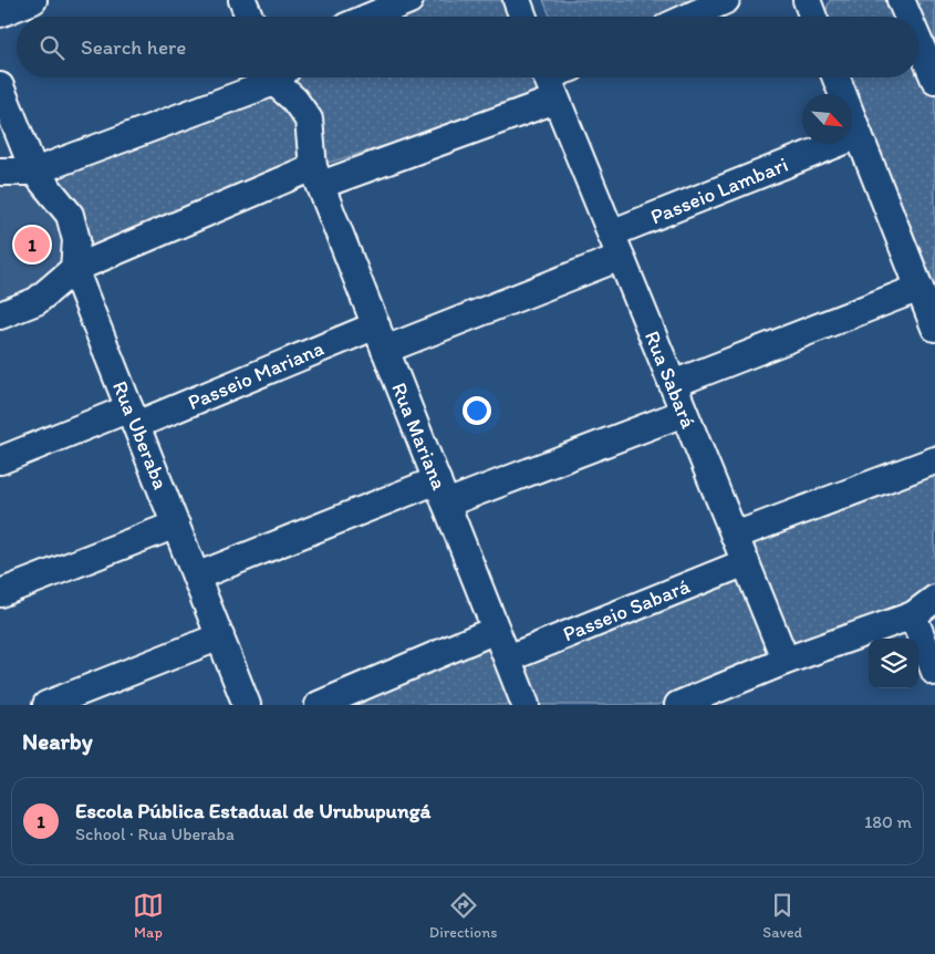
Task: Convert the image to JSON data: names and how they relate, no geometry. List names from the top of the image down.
{
  "streets": {
    "street": [
      "Passeio Lambari",
      "Passeio Mariana",
      "Rua Sabará",
      "Rua Uberaba",
      "Rua Mariana",
      "Passeio Sabará"
    ]
  },
  "crossings": [
    ["Passeio Lambari", "Rua Sabará"],
    ["Passeio Mariana", "Rua Uberaba"],
    ["Passeio Mariana", "Rua Mariana"],
    ["Rua Sabará", "Passeio Sabará"],
    ["Rua Mariana", "Passeio Sabará"]
  ],
  "north": "bottom right",
  "page": {
    "search": "Search here",
    "pins": "1",
    "heading": "Nearby",
    "list": [
      {
        "mark": "1",
        "name": "Escola Pública Estadual de Urubupungá",
        "note": "School · Rua Uberaba",
        "value": "180 m"
      }
    ],
    "nav": ["Map", "Directions", "Saved"]
  }
}
